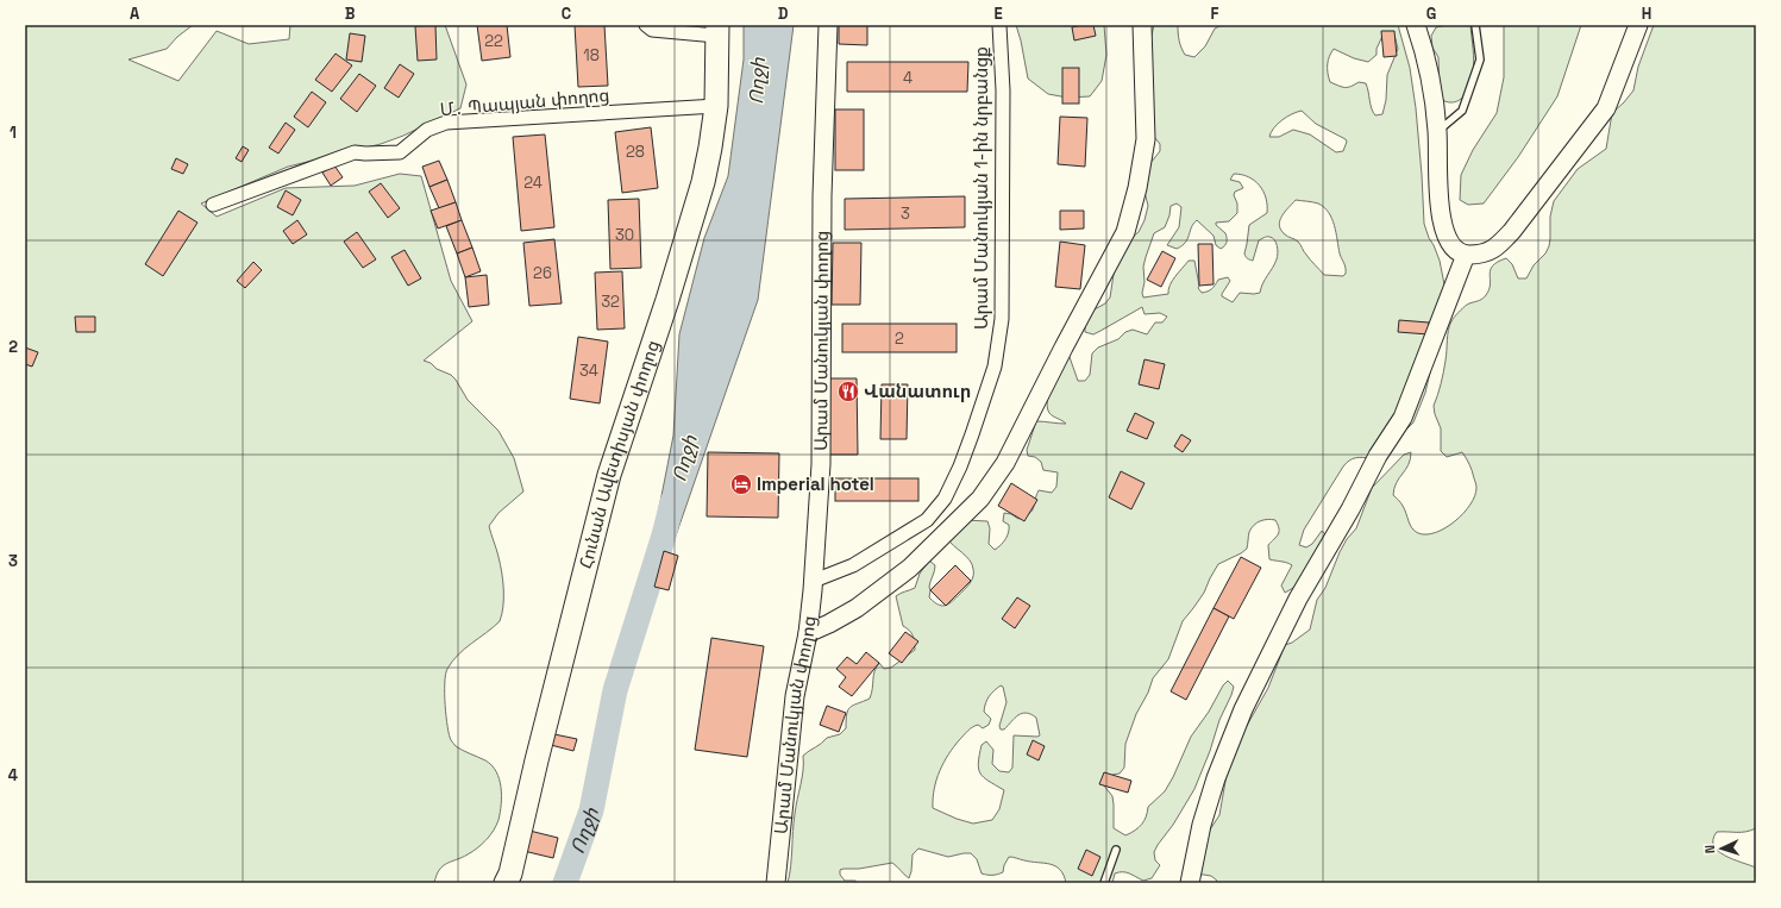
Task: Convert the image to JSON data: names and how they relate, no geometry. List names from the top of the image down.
{
  "streets": {
    "highway": ["Հունան Ավետիսյան փողոց"],
    "street": ["Մ․ Պապյան փողոց", "Արամ Մանուկյան 1-ին նրբանցք", "Արամ Մանուկյան փողոց"]
  },
  "crossings": [
    ["Մ․ Պապյան փողոց", "Հունան Ավետիսյան փողոց"],
    ["Արամ Մանուկյան 1-ին նրբանցք", "Արամ Մանուկյան փողոց"]
  ],
  "water": ["Ողջի"],
  "places": {
    "restaurant": ["Վանատուր"],
    "hotel": ["Imperial hotel"]
  },
  "house_numbers": [
    "22",
    "18",
    "4",
    "28",
    "24",
    "3",
    "30",
    "26",
    "32",
    "2",
    "34"
  ],
  "north": "left",
  "grid": {
    "columns": [
      "A",
      "B",
      "C",
      "D",
      "E",
      "F",
      "G",
      "H"
    ],
    "rows": [
      "1",
      "2",
      "3",
      "4"
    ]
  }
}
